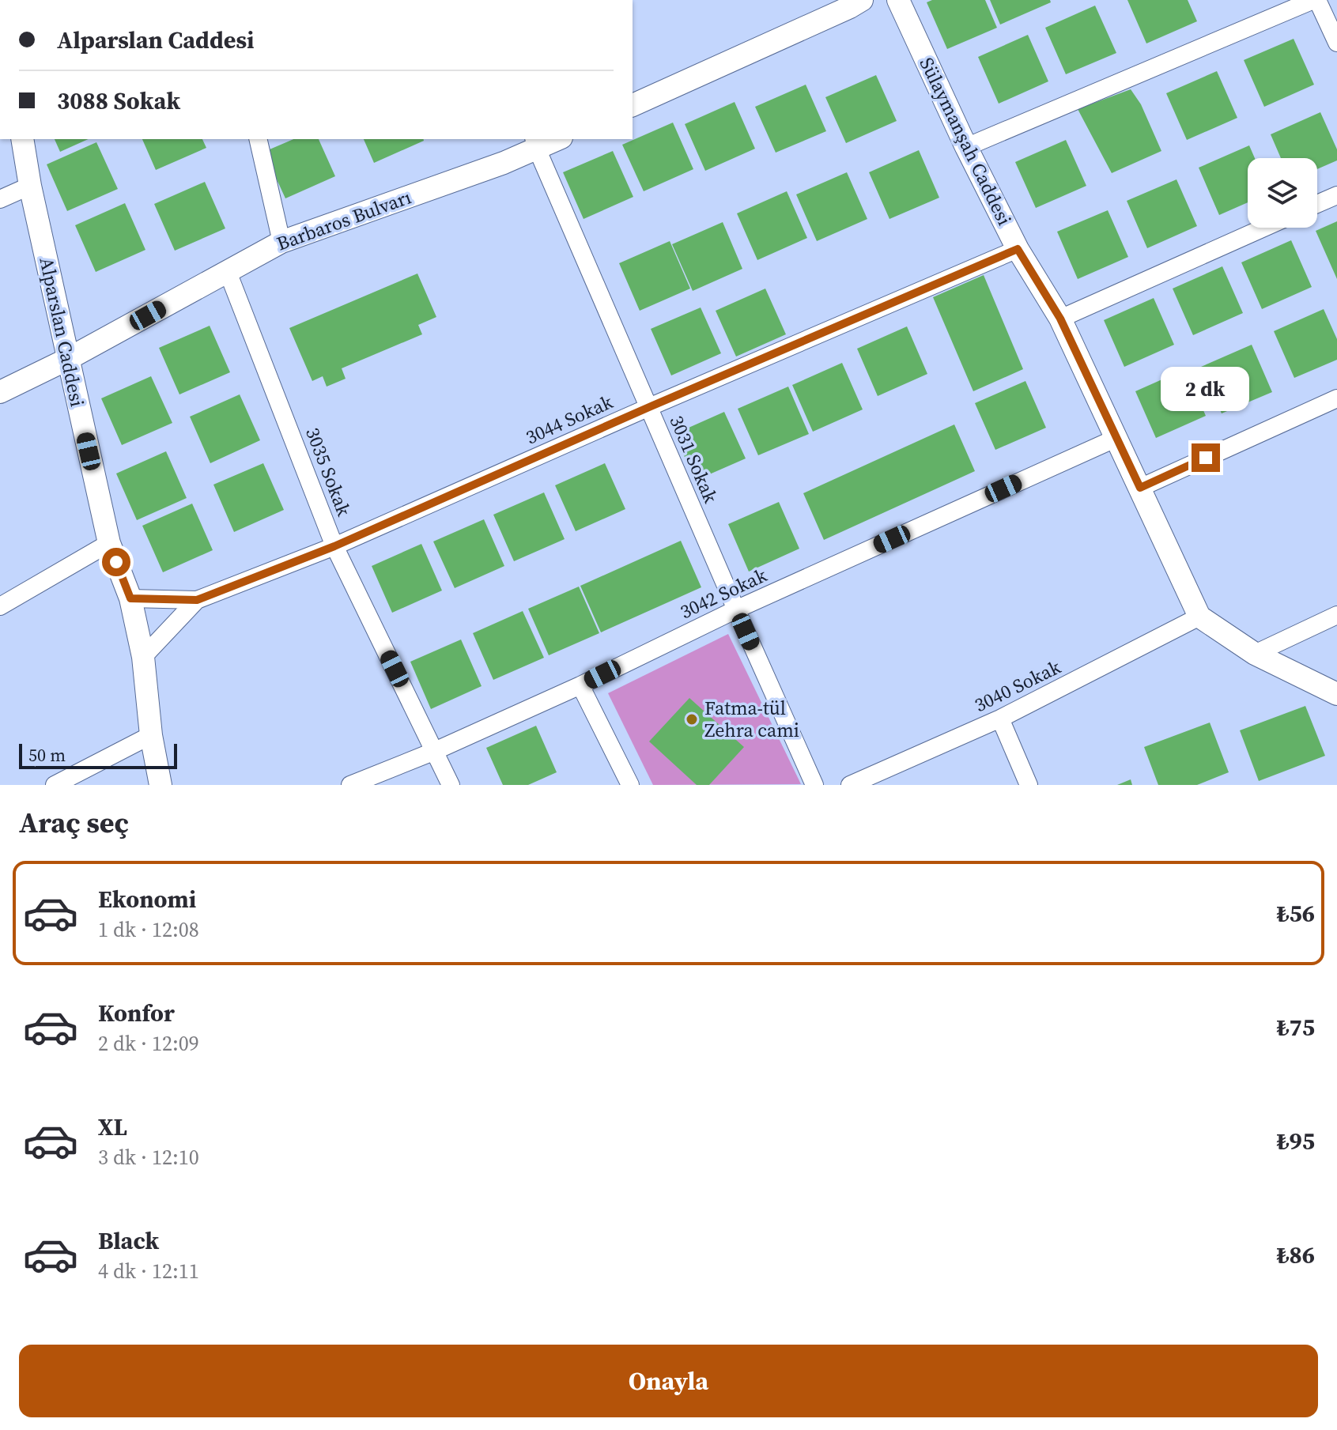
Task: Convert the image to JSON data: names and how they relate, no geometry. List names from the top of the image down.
{
  "streets": {
    "street": [
      "Sülaymanşah Caddesi",
      "Barbaros Bulvarı",
      "Alparslan Caddesi",
      "3044 Sokak",
      "3031 Sokak",
      "3035 Sokak",
      "3042 Sokak",
      "3040 Sokak"
    ]
  },
  "crossings": [
    ["Sülaymanşah Caddesi", "3044 Sokak"],
    ["Sülaymanşah Caddesi", "3042 Sokak"],
    ["Sülaymanşah Caddesi", "3040 Sokak"],
    ["Barbaros Bulvarı", "Alparslan Caddesi"],
    ["Barbaros Bulvarı", "3031 Sokak"],
    ["Barbaros Bulvarı", "3035 Sokak"],
    ["Alparslan Caddesi", "3044 Sokak"],
    ["3044 Sokak", "3031 Sokak"],
    ["3044 Sokak", "3035 Sokak"],
    ["3031 Sokak", "3042 Sokak"],
    ["3035 Sokak", "3042 Sokak"]
  ],
  "places": ["Fatma-tül Zehra cami"],
  "scale_bar": "50 m",
  "page": {
    "banner": ["Alparslan Caddesi", "3088 Sokak"],
    "bubble": "2 dk",
    "scale": "50 m",
    "heading": "Araç seç",
    "list": [
      {
        "name": "Ekonomi",
        "note": "1 dk · 12:08",
        "value": "₺56"
      },
      {
        "name": "Konfor",
        "note": "2 dk · 12:09",
        "value": "₺75"
      },
      {
        "name": "XL",
        "note": "3 dk · 12:10",
        "value": "₺95"
      },
      {
        "name": "Black",
        "note": "4 dk · 12:11",
        "value": "₺86"
      }
    ],
    "buttons": "Onayla"
  }
}
